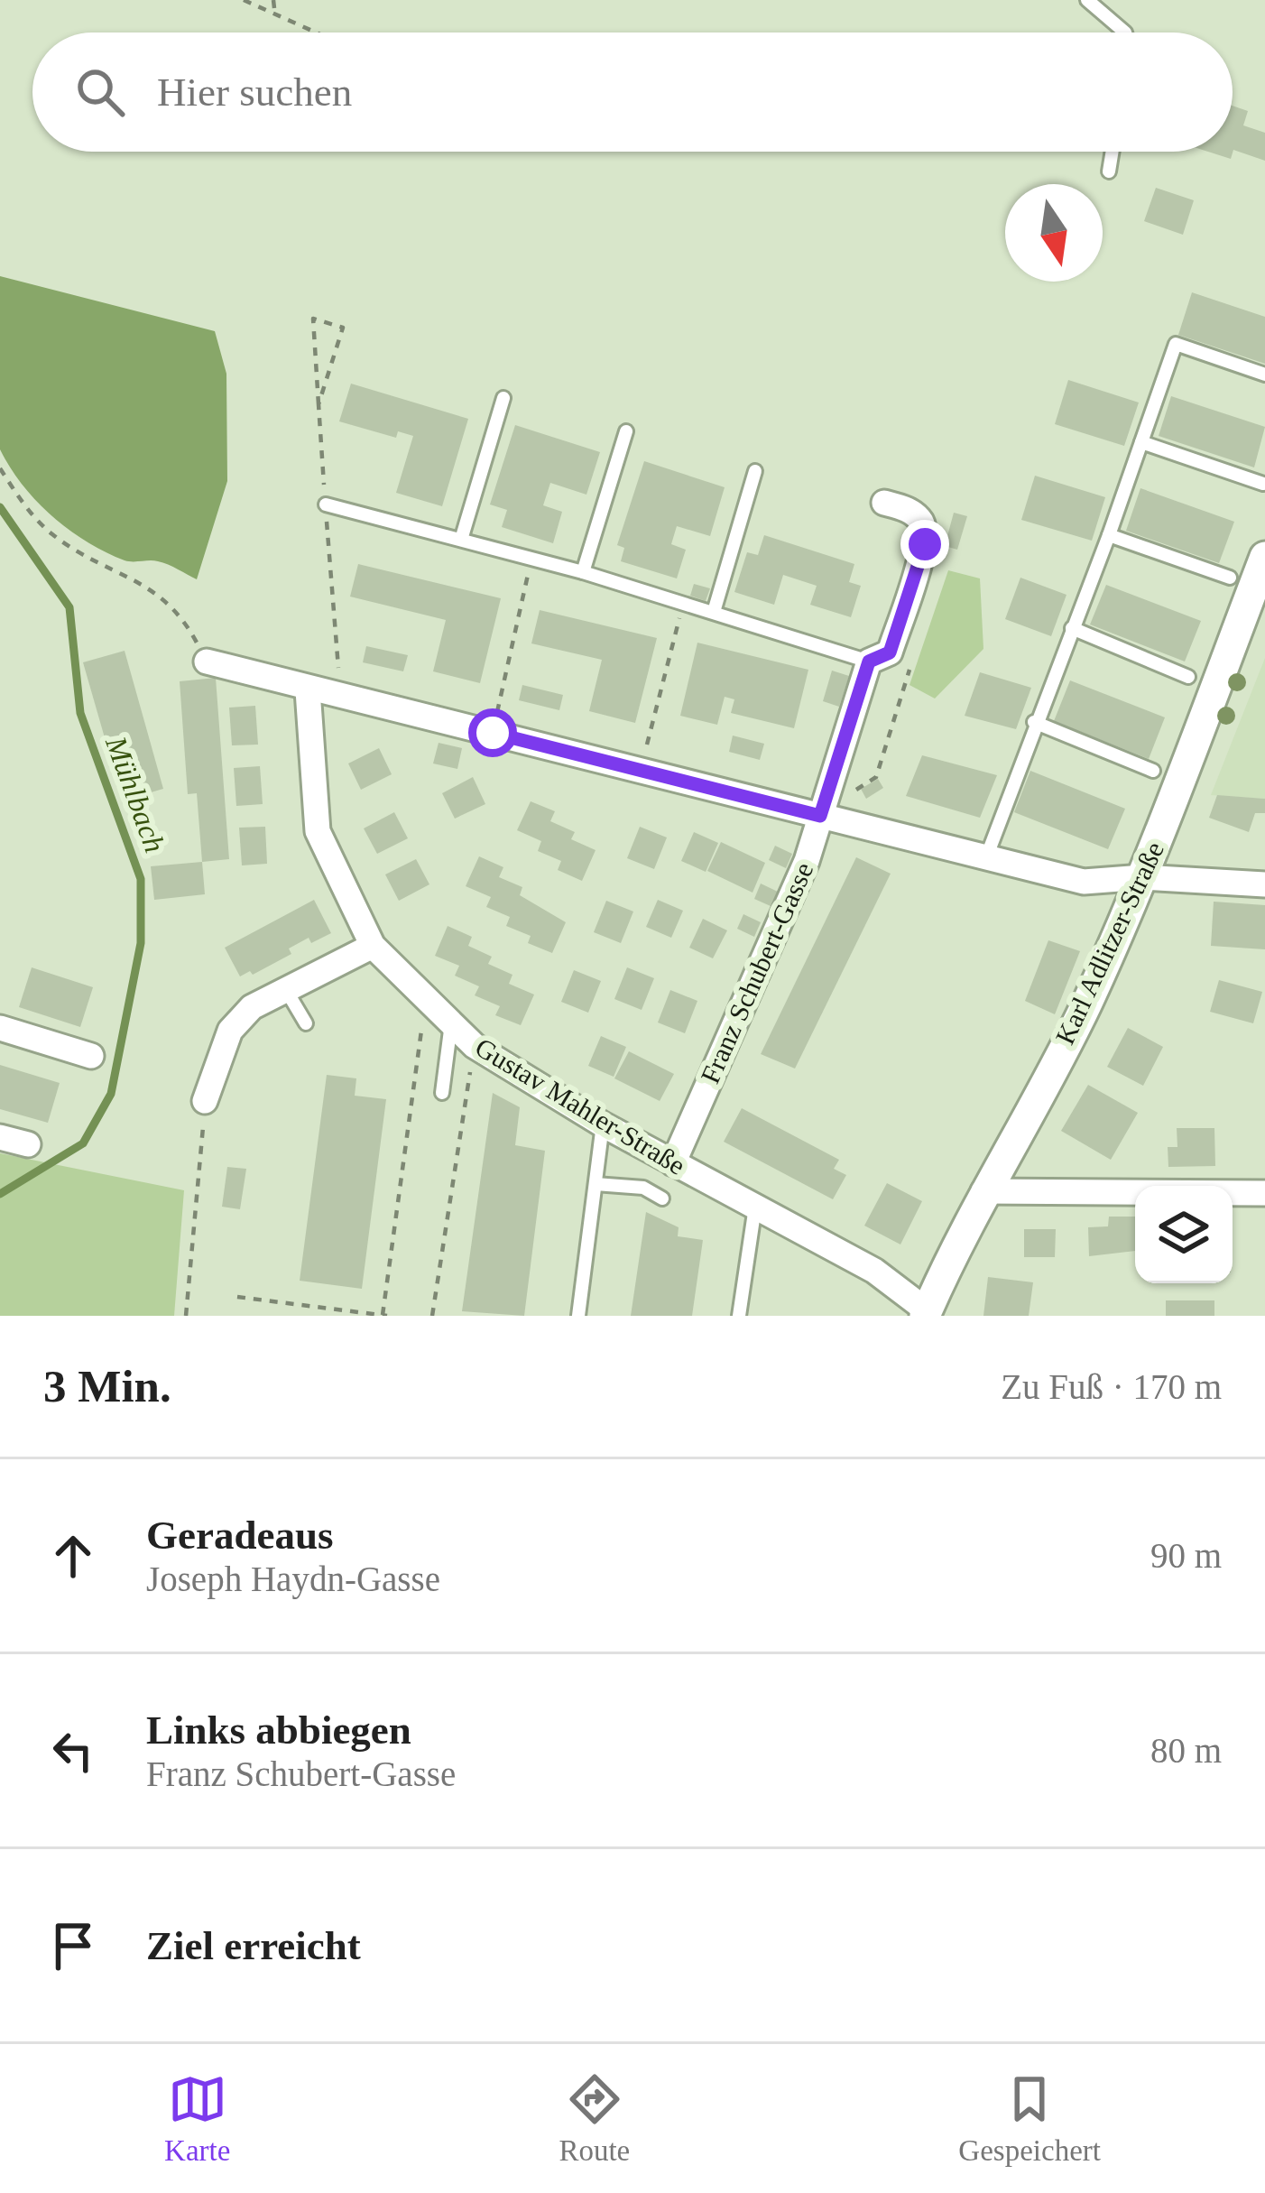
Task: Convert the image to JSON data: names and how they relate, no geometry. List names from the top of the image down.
{
  "streets": {
    "street": ["Karl Adlitzer-Straße", "Franz Schubert-Gasse", "Gustav Mahler-Straße"]
  },
  "crossings": [
    ["Karl Adlitzer-Straße", "Gustav Mahler-Straße"],
    ["Franz Schubert-Gasse", "Gustav Mahler-Straße"]
  ],
  "water": ["Mühlbach"],
  "north": "bottom",
  "page": {
    "search": "Hier suchen",
    "heading": ["3 Min.", "Zu Fuß · 170 m"],
    "list": [
      ["Geradeaus", "Joseph Haydn-Gasse", "90 m"],
      ["Links abbiegen", "Franz Schubert-Gasse", "80 m"],
      "Ziel erreicht"
    ],
    "nav": ["Karte", "Route", "Gespeichert"]
  }
}
